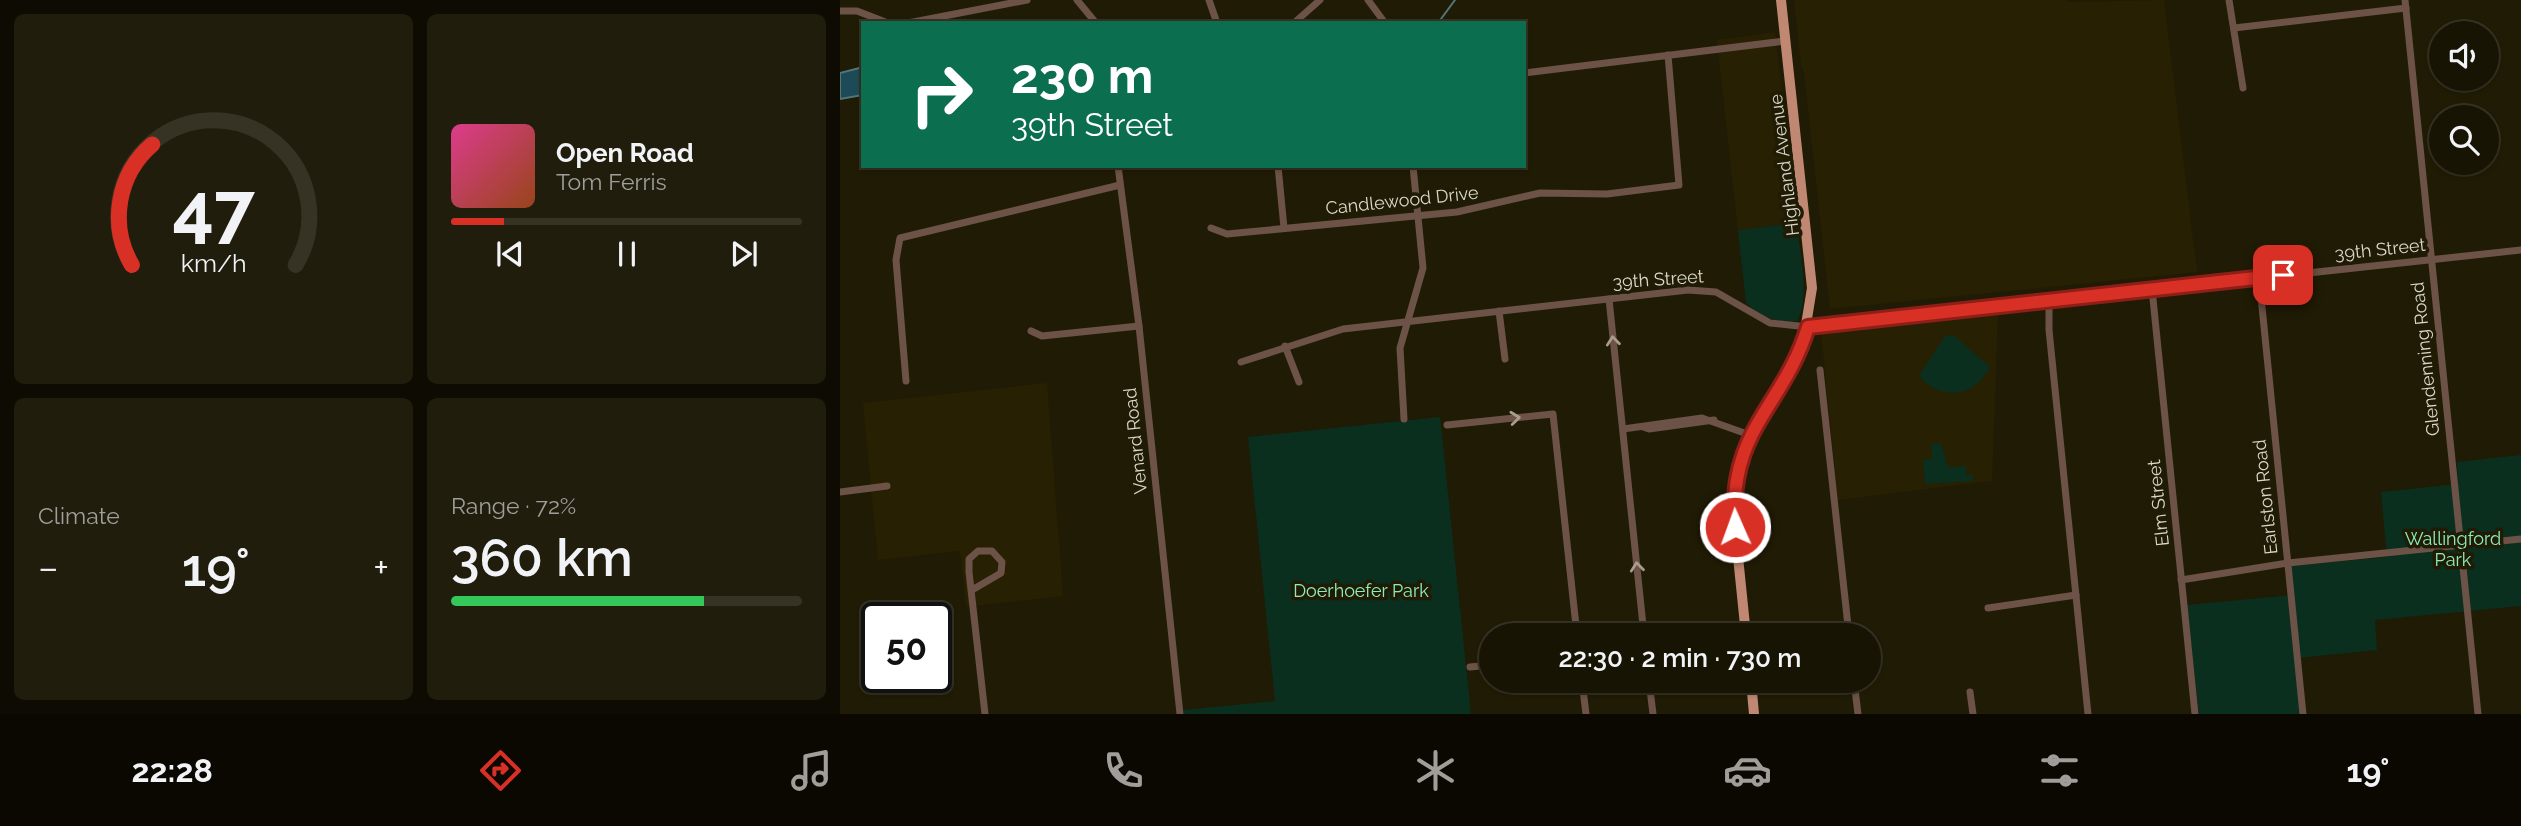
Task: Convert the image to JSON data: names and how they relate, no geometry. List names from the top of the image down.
{
  "streets": {
    "main road": ["Highland Avenue"],
    "street": [
      "Candlewood Drive",
      "39th Street",
      "Glendenning Road",
      "Venard Road",
      "Earlston Road",
      "Elm Street"
    ]
  },
  "crossings": [
    ["Highland Avenue", "39th Street"],
    ["39th Street", "Glendenning Road"],
    ["39th Street", "Earlston Road"],
    ["39th Street", "Elm Street"]
  ],
  "parks": ["Wallingford Park", "Doerhoefer Park"],
  "page": {
    "turn": ["230 m", "39th Street"],
    "song": ["Open Road", "Tom Ferris"],
    "tile": [
      "Climate",
      ["Range · 72%", "360 km"]
    ],
    "heat": ["−", "19°", "+"],
    "limit": "50",
    "trip": "22:30 · 2 min · 730 m",
    "tabs": ["22:28", "19°"],
    "gauge": ["47", "km/h"]
  }
}
